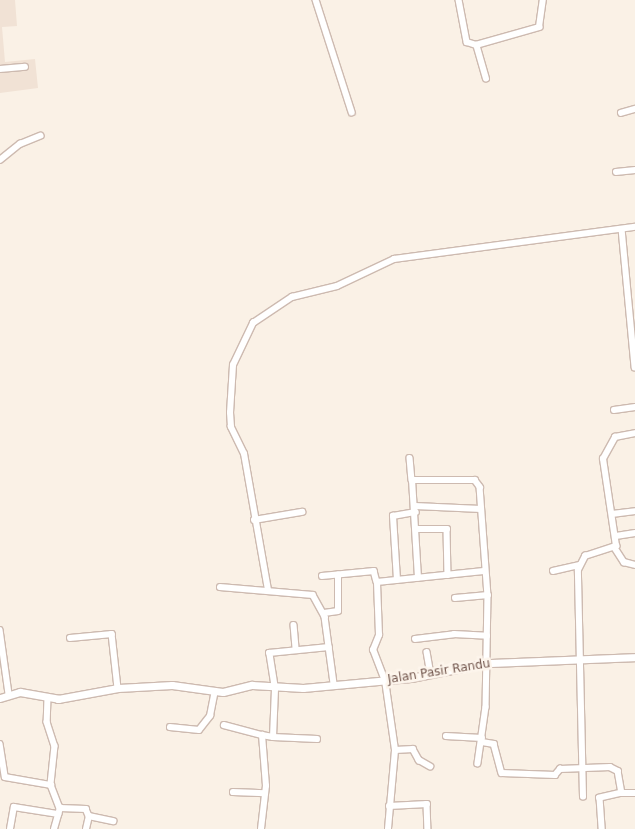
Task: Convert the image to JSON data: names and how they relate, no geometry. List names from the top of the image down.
{
  "streets": {
    "street": ["Jalan Pasir Randu"]
  }
}
